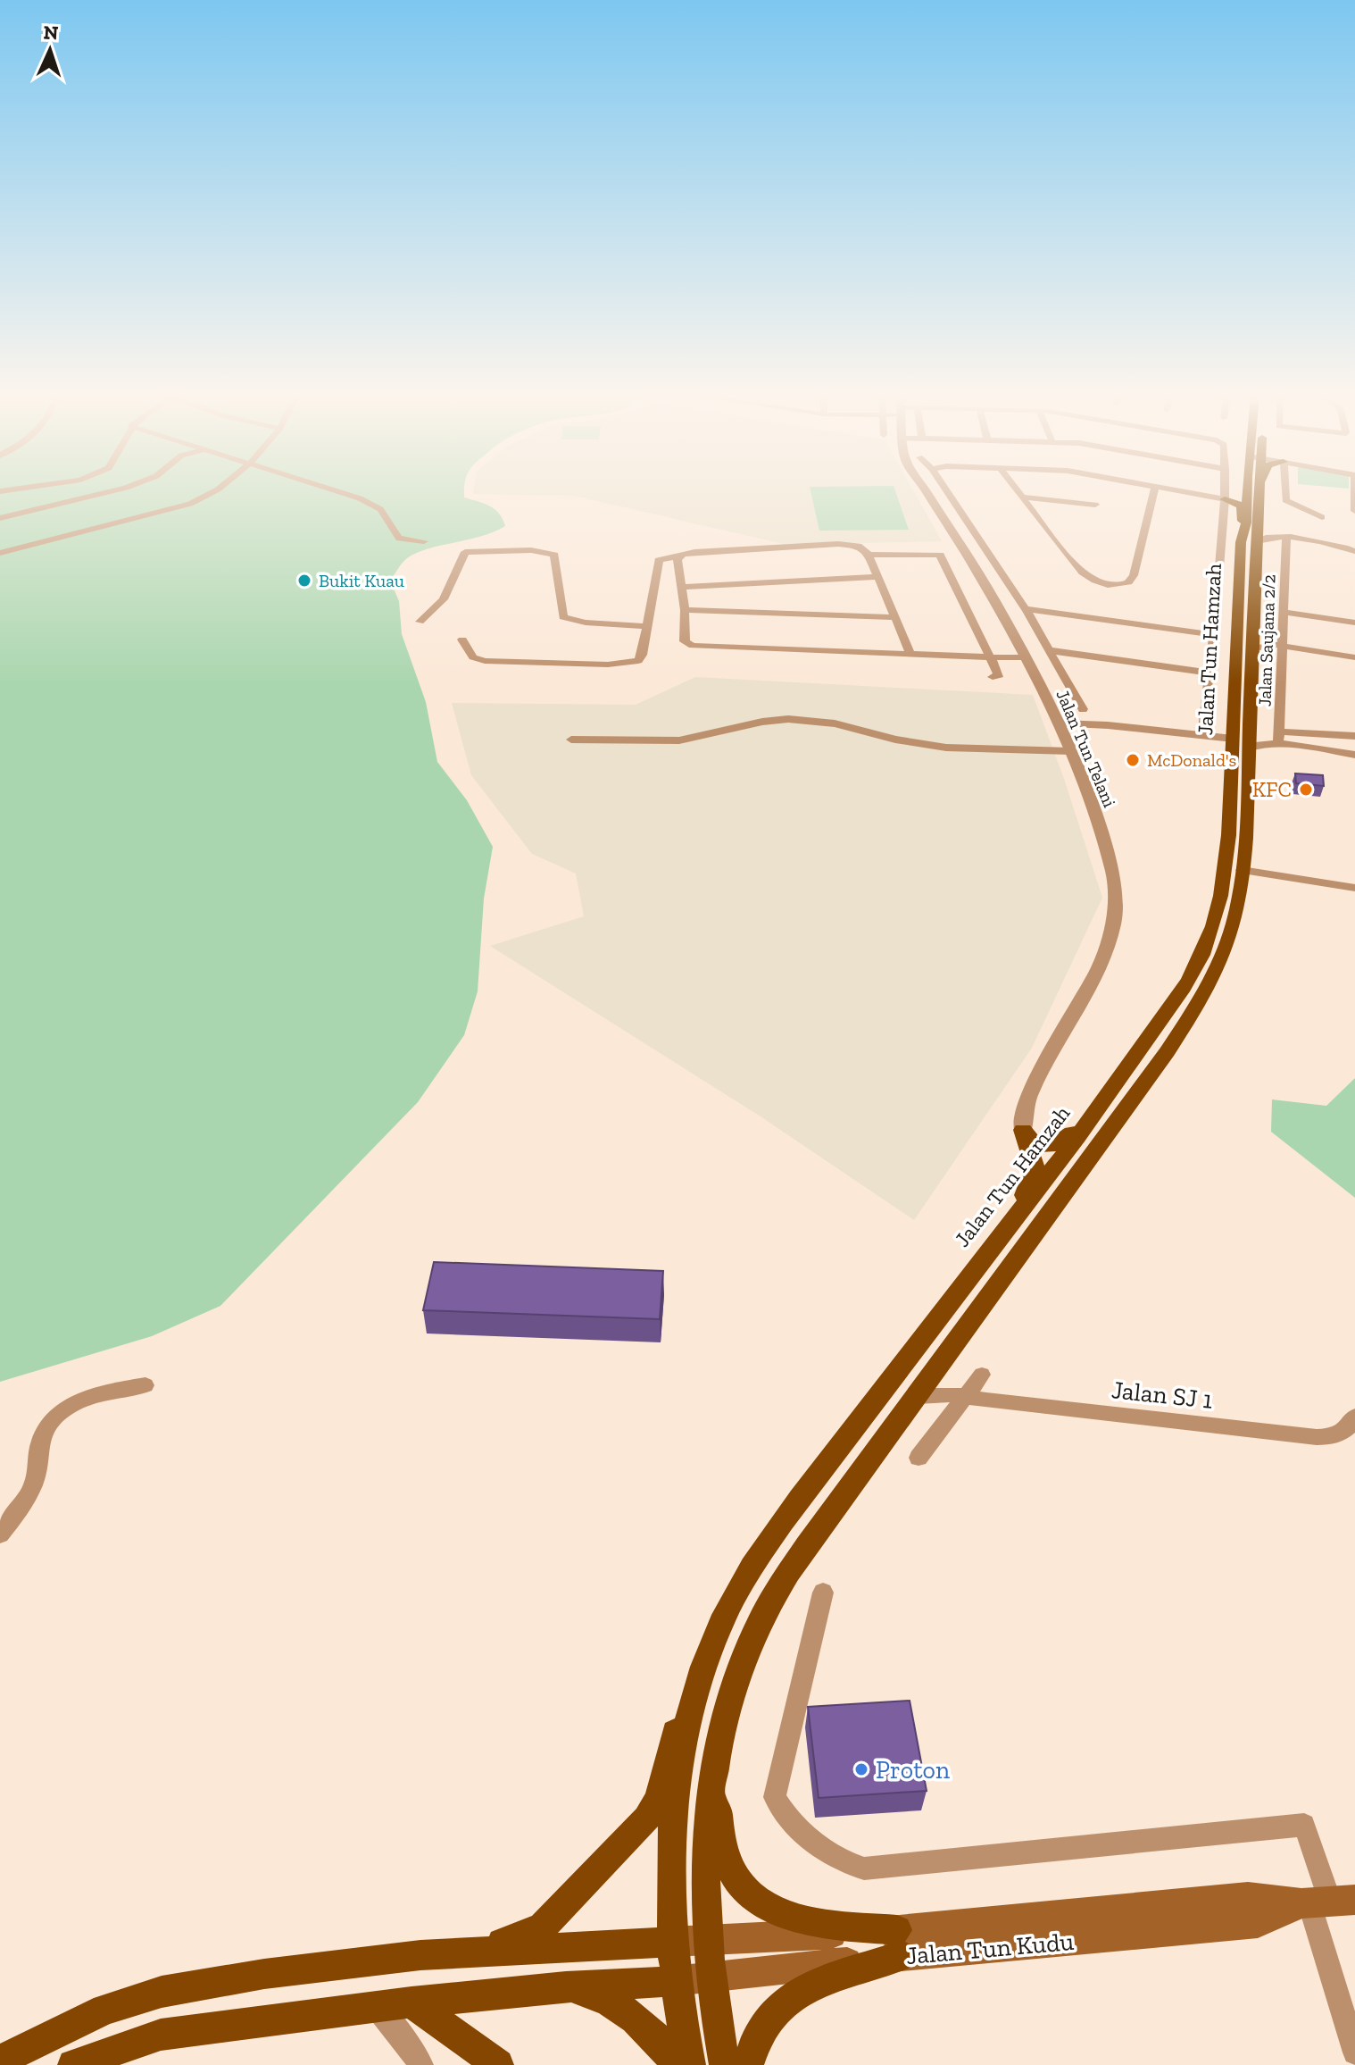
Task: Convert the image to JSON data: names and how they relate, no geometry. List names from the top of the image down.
{
  "streets": {
    "main road": ["Jalan Tun Hamzah", "Jalan Tun Kudu"],
    "street": ["Jalan Saujana 2/2", "Jalan Tun Telani", "Jalan SJ 1"]
  },
  "crossings": [
    ["Jalan Tun Hamzah", "Jalan SJ 1"],
    ["Jalan Tun Hamzah", "Jalan Tun Kudu"]
  ],
  "places": [
    "Bukit Kuau",
    "McDonald's",
    "KFC",
    "Proton"
  ],
  "north": "top"
}
